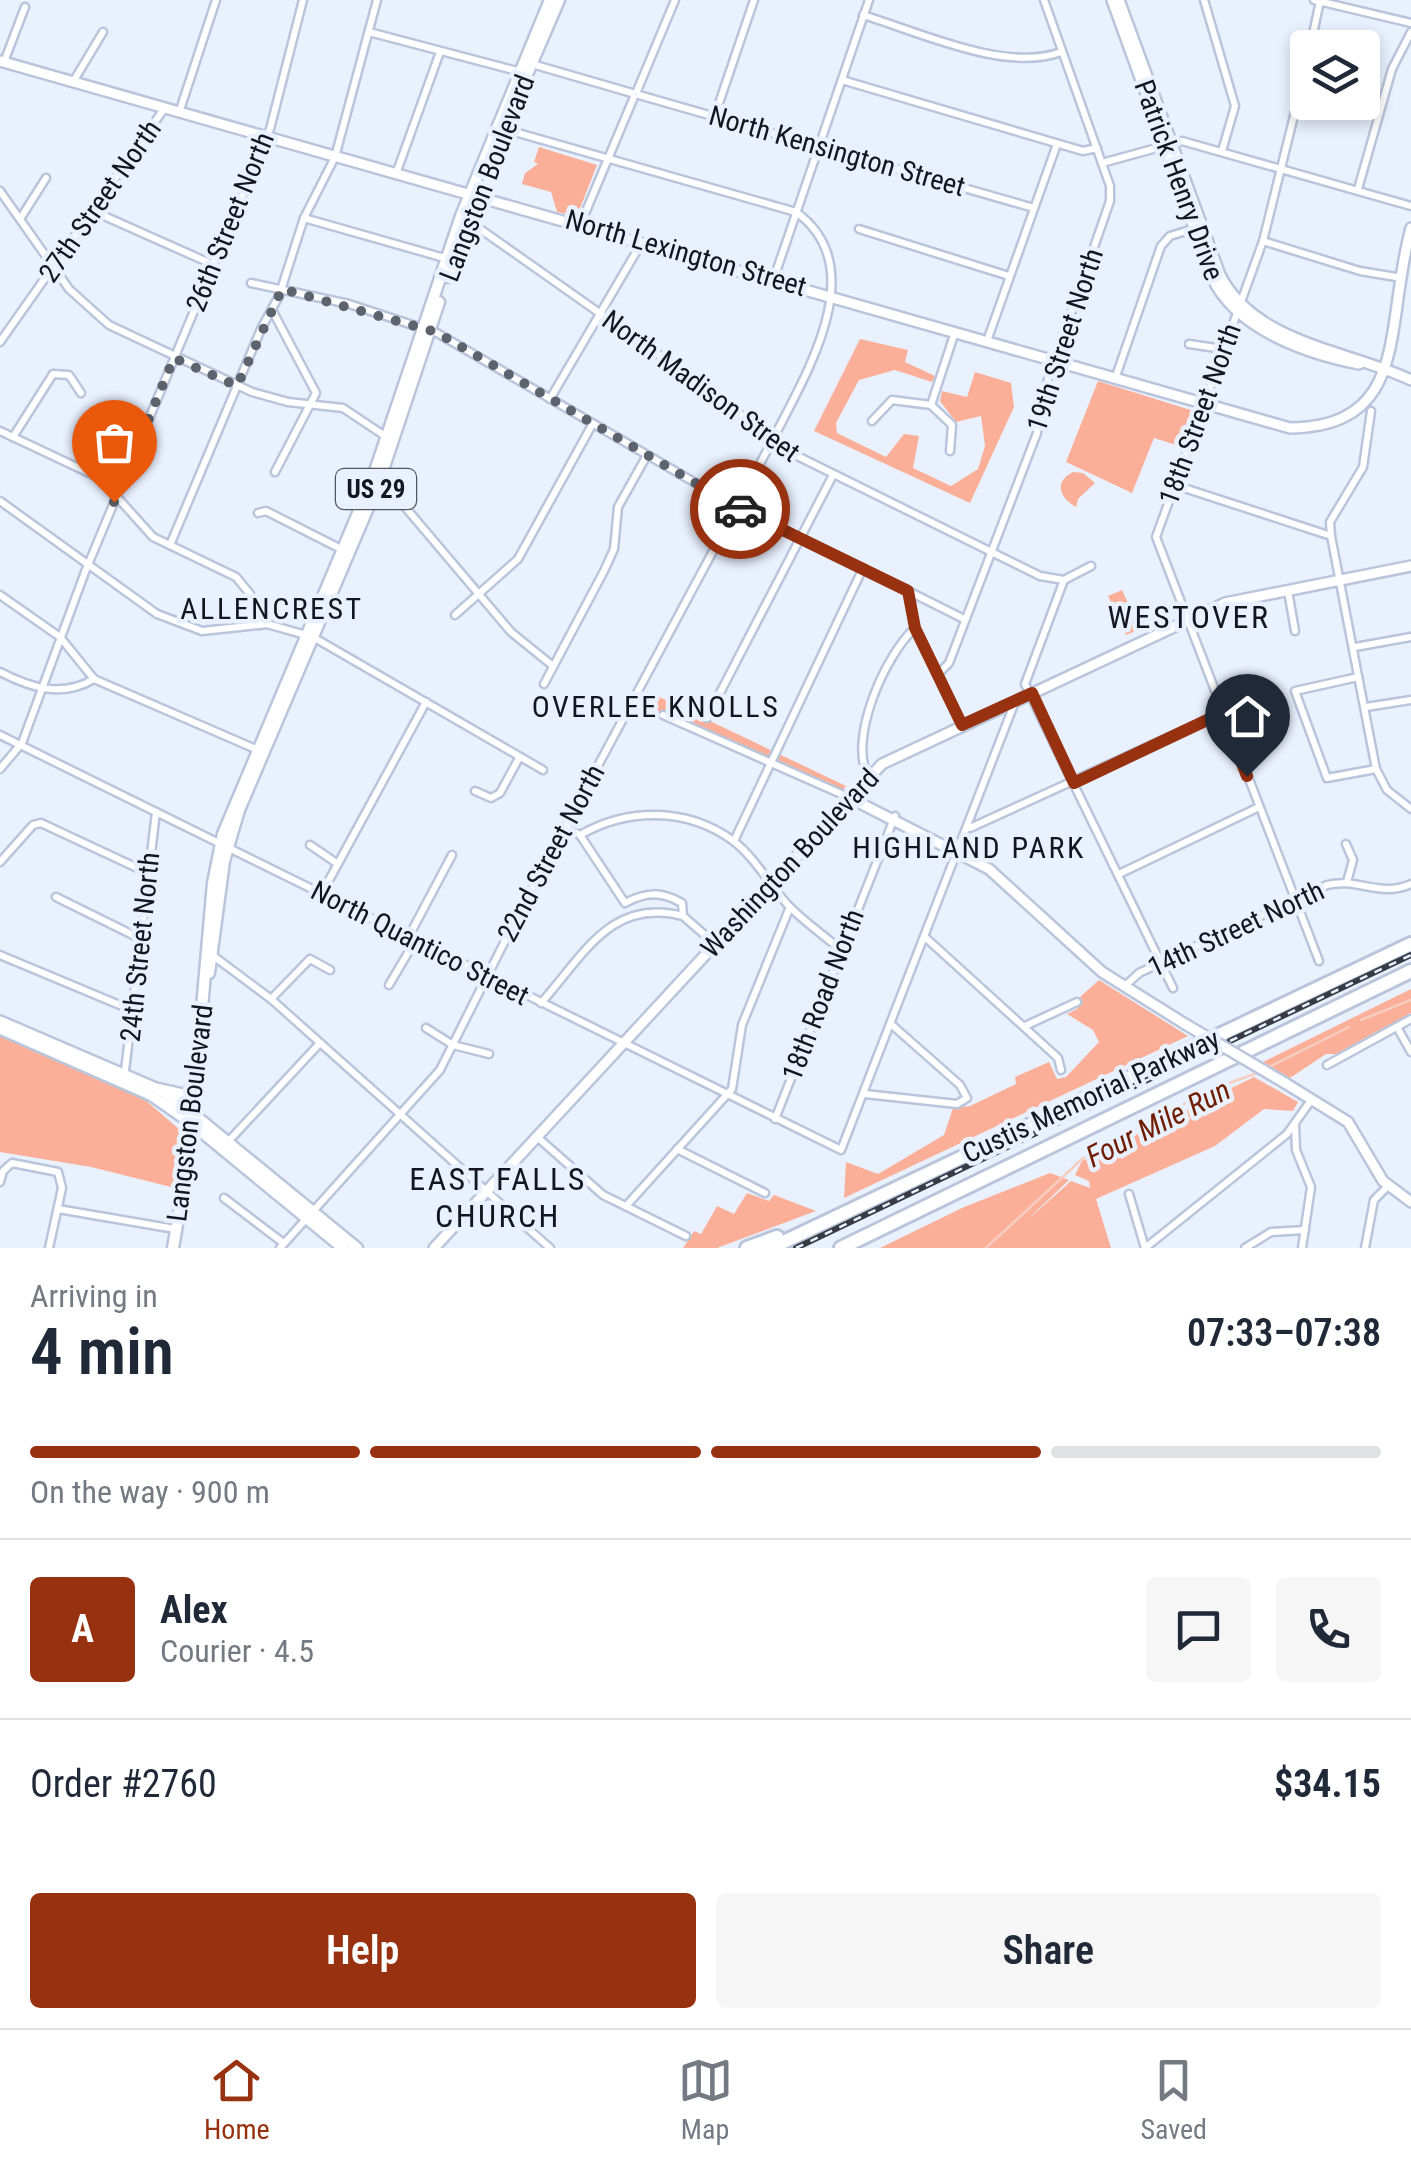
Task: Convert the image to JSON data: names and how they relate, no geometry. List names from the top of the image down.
{
  "streets": {
    "highway": ["Custis Memorial Parkway"],
    "main road": ["Langston Boulevard", "US 29"],
    "street": [
      "North Kensington Street",
      "Patrick Henry Drive",
      "27th Street North",
      "26th Street North",
      "North Lexington Street",
      "19th Street North",
      "North Madison Street",
      "18th Street North",
      "22nd Street North",
      "Washington Boulevard",
      "14th Street North",
      "North Quantico Street",
      "24th Street North",
      "18th Road North"
    ]
  },
  "crossings": [
    ["North Kensington Street", "Langston Boulevard"],
    ["Langston Boulevard", "North Lexington Street"],
    ["Langston Boulevard", "North Madison Street"],
    ["Langston Boulevard", "North Quantico Street"],
    ["Patrick Henry Drive", "18th Street North"],
    ["27th Street North", "North Lexington Street"],
    ["26th Street North", "North Lexington Street"],
    ["26th Street North", "North Quantico Street"],
    ["North Lexington Street", "19th Street North"],
    ["North Lexington Street", "18th Street North"],
    ["North Lexington Street", "22nd Street North"],
    ["19th Street North", "North Madison Street"],
    ["North Madison Street", "22nd Street North"],
    ["18th Street North", "Washington Boulevard"],
    ["22nd Street North", "North Quantico Street"],
    ["Washington Boulevard", "North Quantico Street"],
    ["North Quantico Street", "24th Street North"],
    ["North Quantico Street", "18th Road North"]
  ],
  "districts": [
    "ALLENCREST",
    "WESTOVER",
    "OVERLEE KNOLLS",
    "HIGHLAND PARK",
    "EAST FALLS CHURCH"
  ],
  "water": ["Four Mile Run"],
  "page": {
    "heading": ["4 min", "Arriving in", "07:33–07:38"],
    "panel": [
      "Alex",
      "Courier · 4.5",
      "Order #2760",
      "$34.15"
    ],
    "bar": "On the way · 900 m",
    "round": "A",
    "buttons": ["Help", "Share"],
    "tabs": ["Home", "Map", "Saved"]
  }
}
